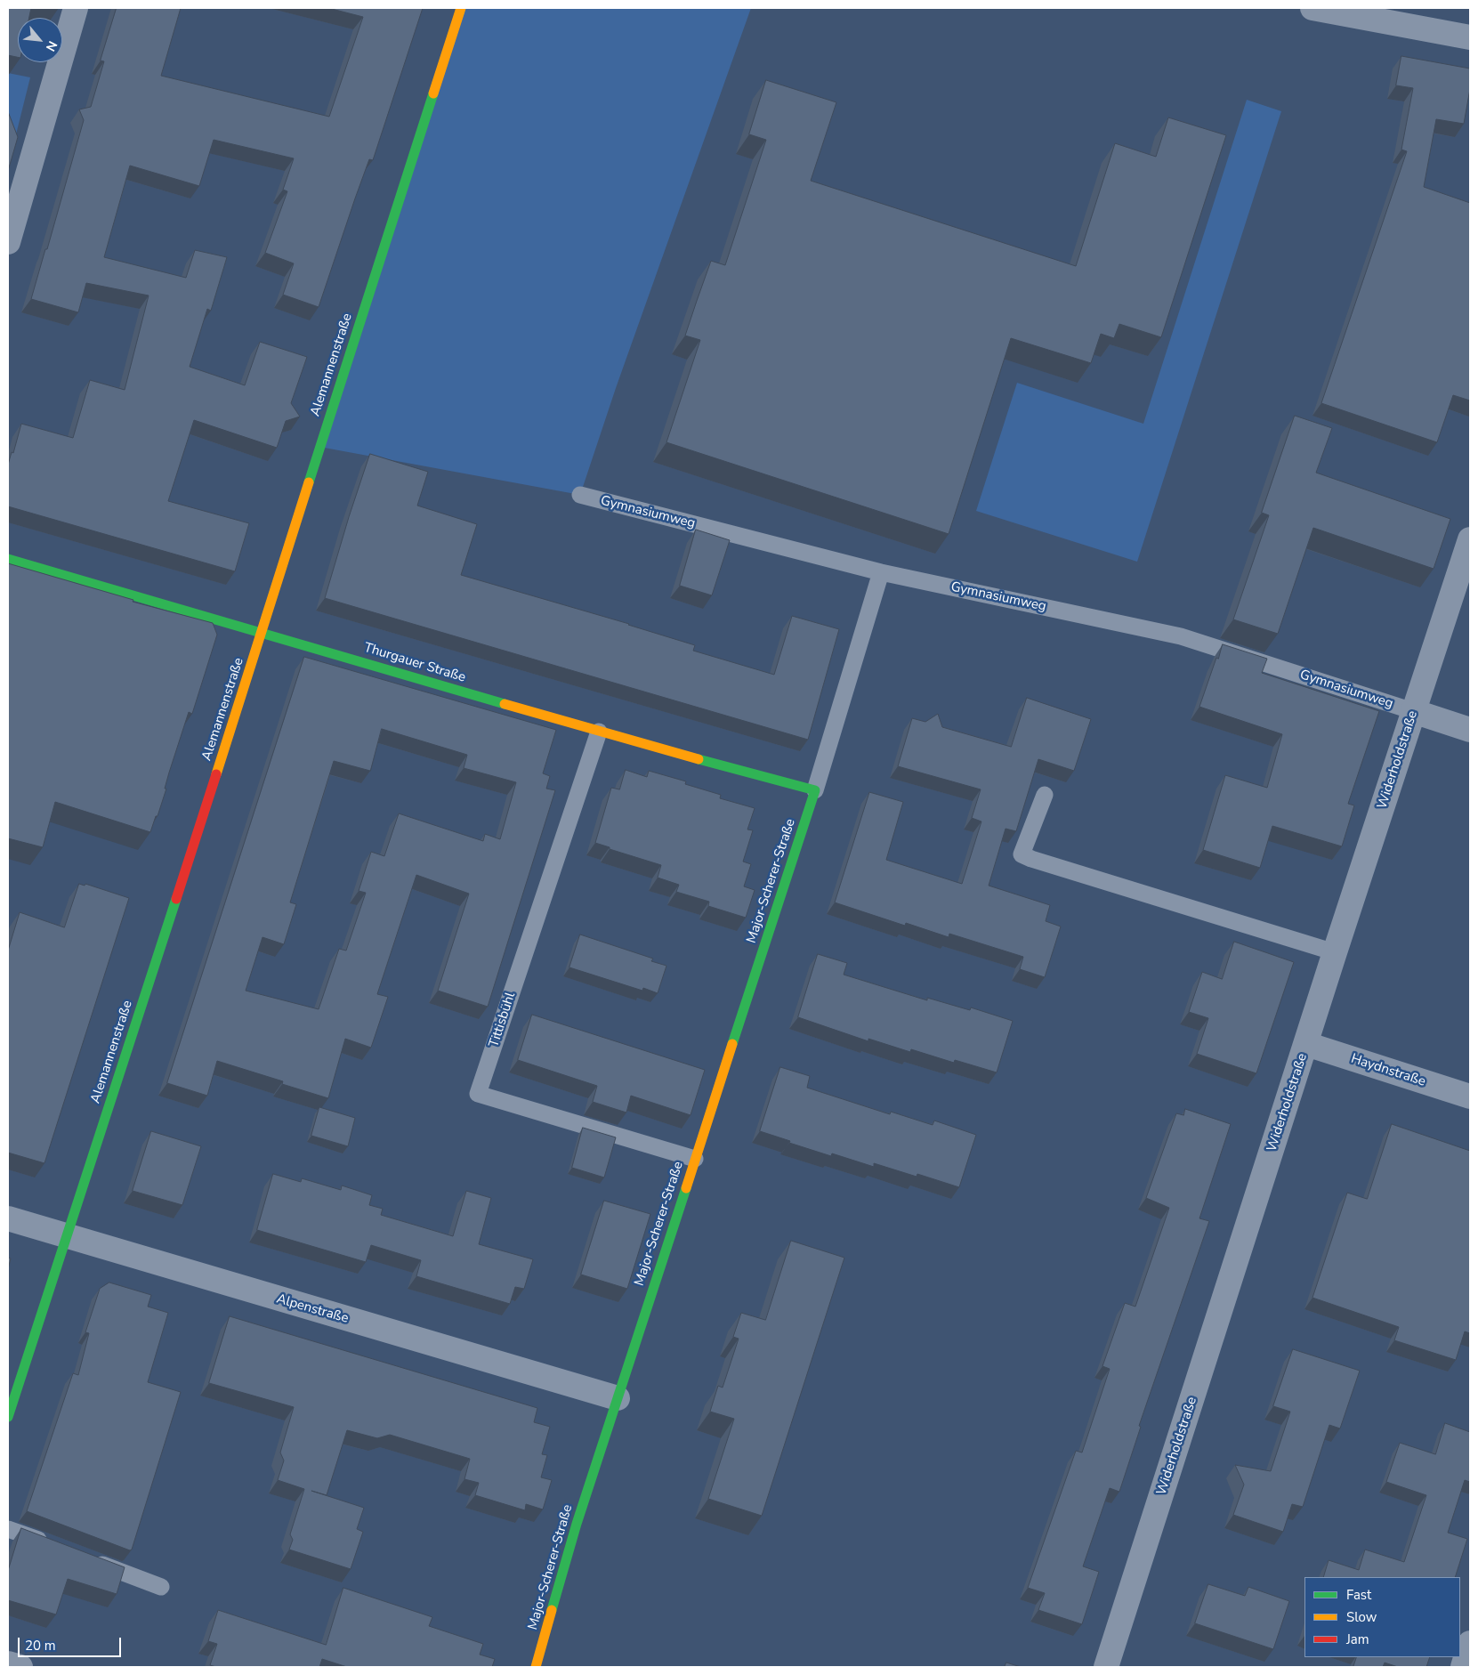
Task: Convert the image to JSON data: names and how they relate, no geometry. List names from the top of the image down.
{
  "streets": {
    "street": [
      "Alemannenstraße",
      "Thurgauer Straße",
      "Widerholdstraße",
      "Major-Scherer-Straße",
      "Haydnstraße",
      "Alpenstraße"
    ],
    "lane": ["Gymnasiumweg", "Tittisbühl"]
  },
  "crossings": [
    ["Alemannenstraße", "Thurgauer Straße"],
    ["Alemannenstraße", "Alpenstraße"],
    ["Gymnasiumweg", "Widerholdstraße"],
    ["Thurgauer Straße", "Major-Scherer-Straße"],
    ["Thurgauer Straße", "Tittisbühl"],
    ["Widerholdstraße", "Haydnstraße"],
    ["Major-Scherer-Straße", "Tittisbühl"],
    ["Major-Scherer-Straße", "Alpenstraße"]
  ],
  "legend": ["Fast", "Slow", "Jam"],
  "scale_bar": "20 m",
  "north": "bottom right"
}
